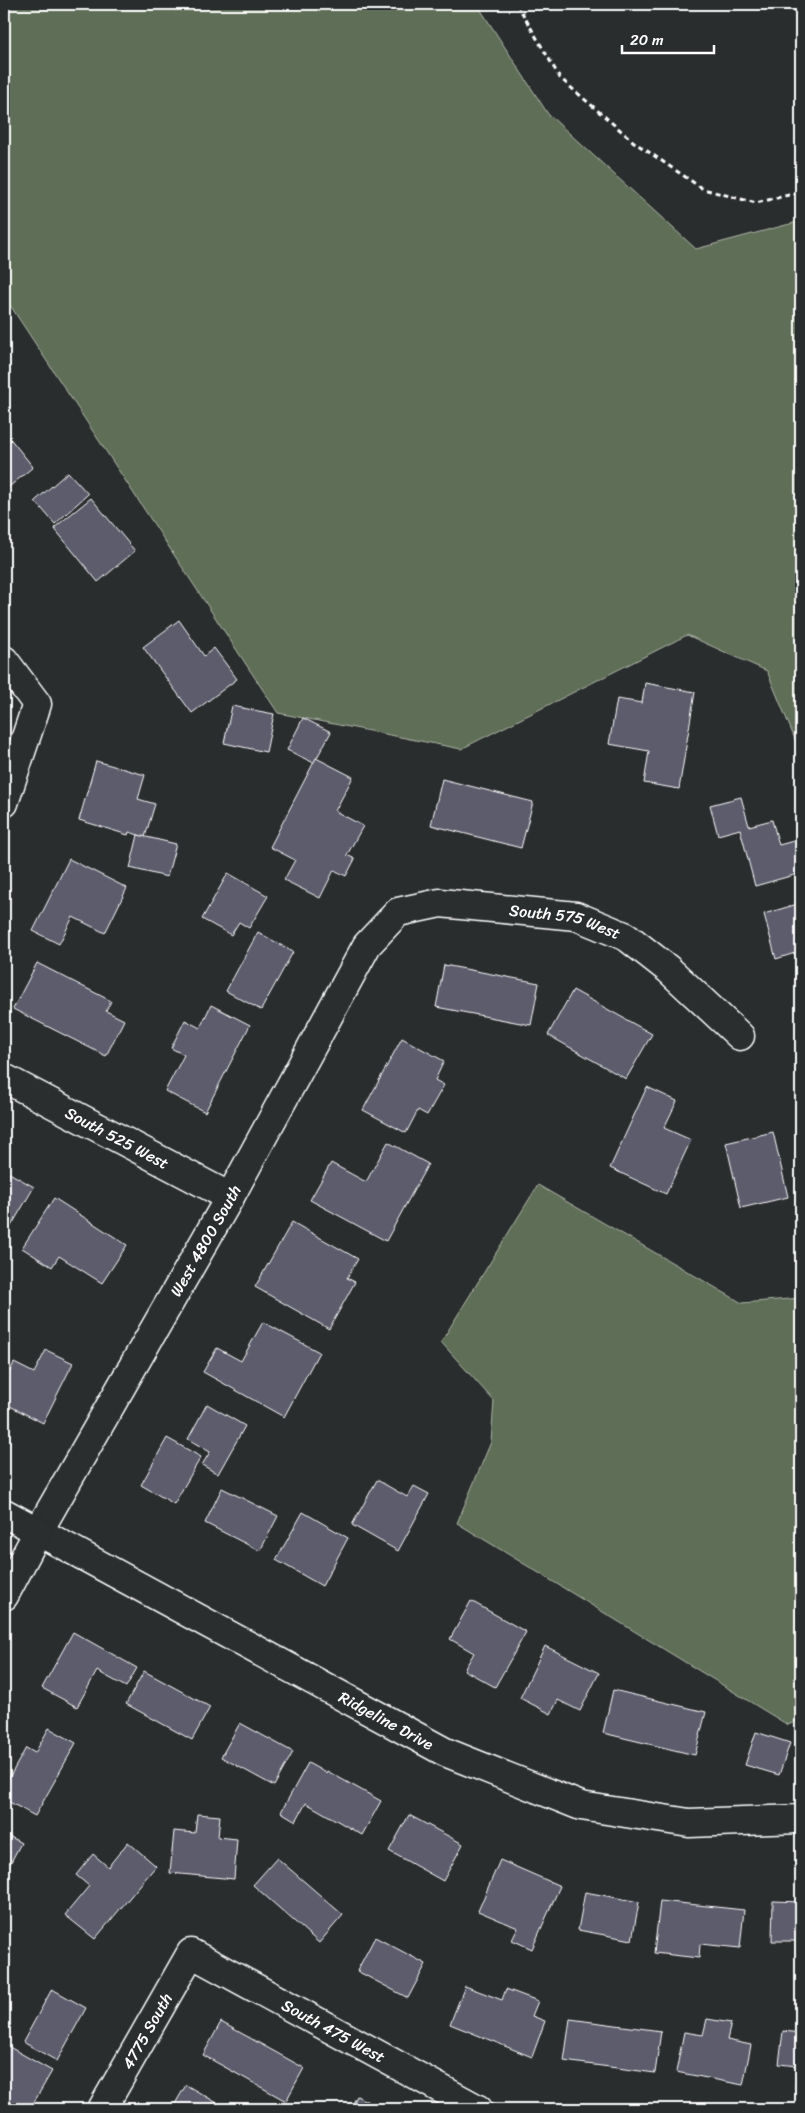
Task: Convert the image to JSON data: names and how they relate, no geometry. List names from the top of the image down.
{
  "streets": {
    "street": [
      "South 575 West",
      "South 525 West",
      "West 4800 South",
      "Ridgeline Drive",
      "4775 South",
      "South 475 West"
    ]
  },
  "crossings": [
    ["South 575 West", "West 4800 South"],
    ["South 525 West", "West 4800 South"],
    ["West 4800 South", "Ridgeline Drive"],
    ["4775 South", "South 475 West"]
  ],
  "scale_bar": "20 m"
}
